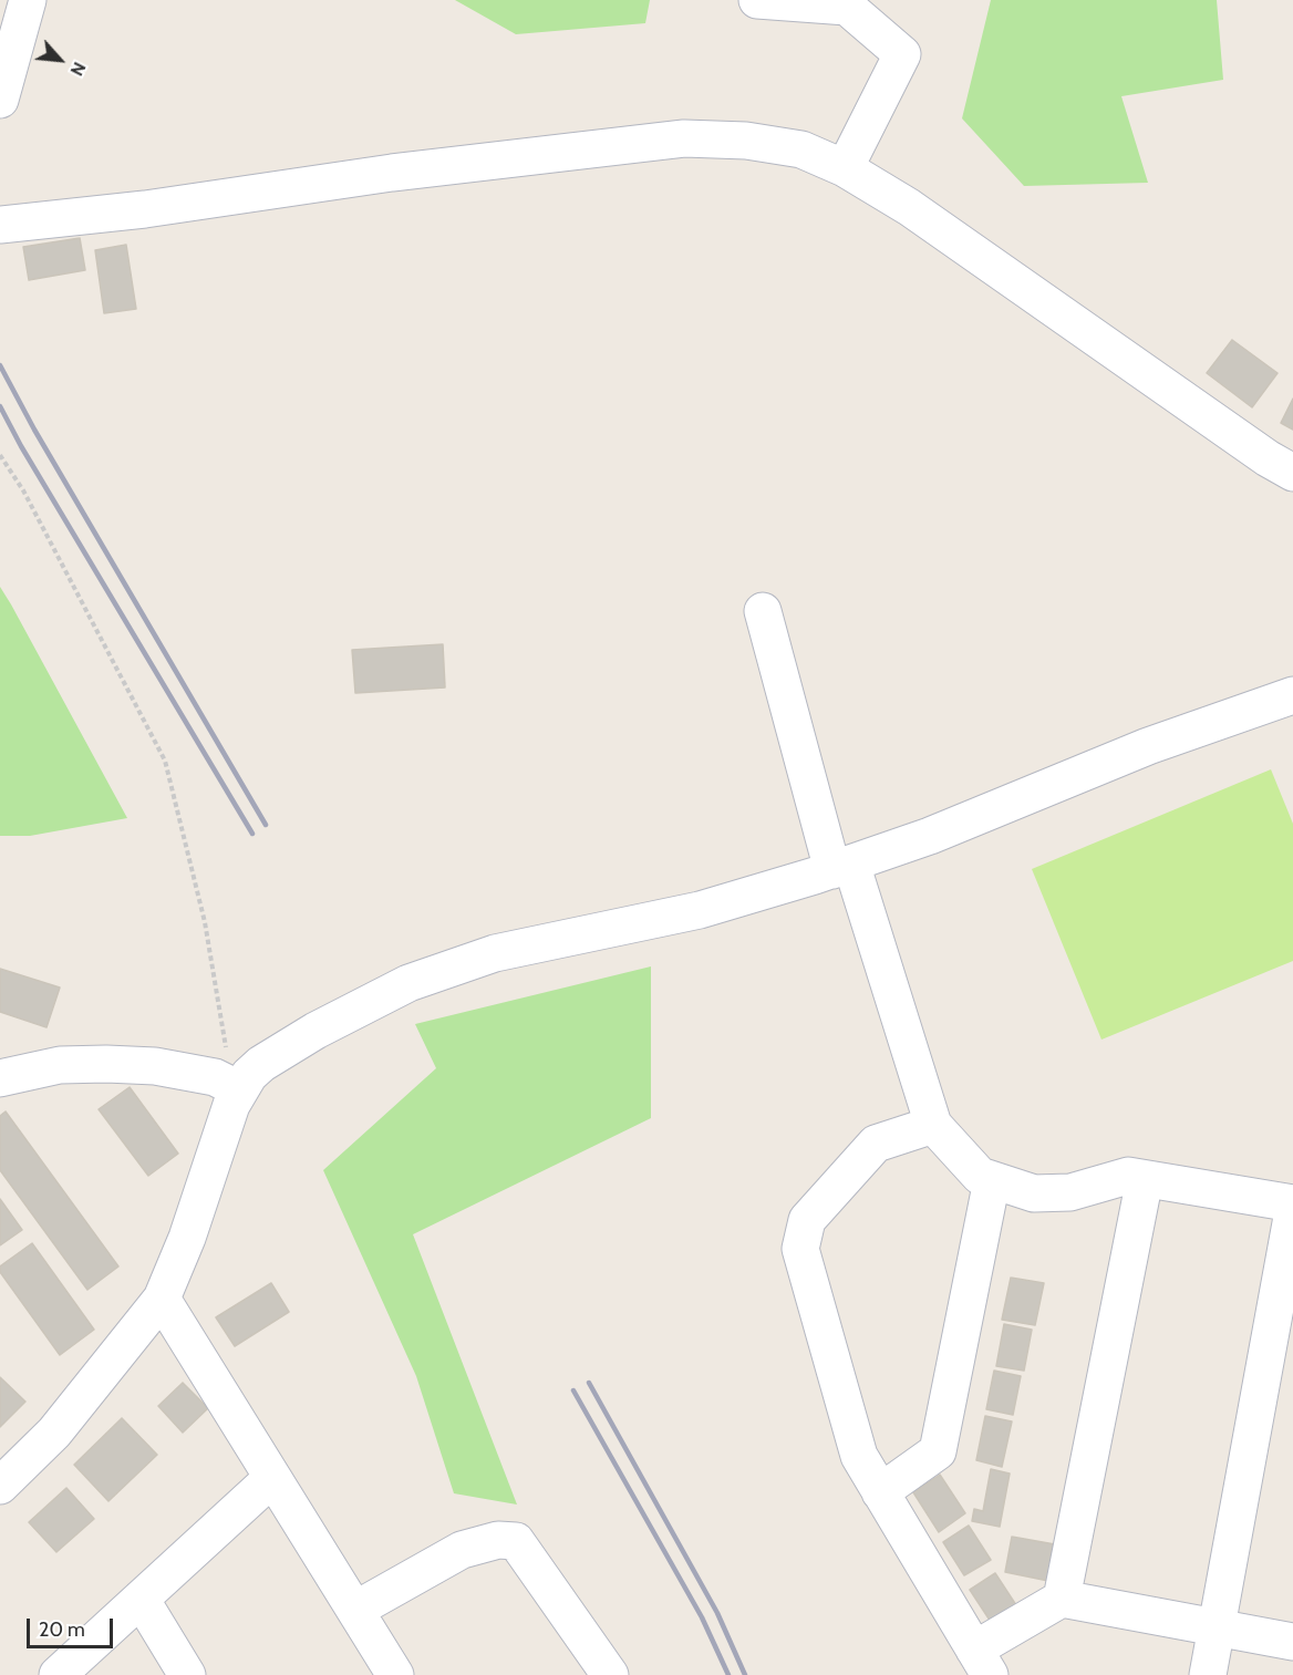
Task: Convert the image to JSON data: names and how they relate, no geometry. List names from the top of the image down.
{
  "scale_bar": "20 m",
  "north": "bottom right"
}
